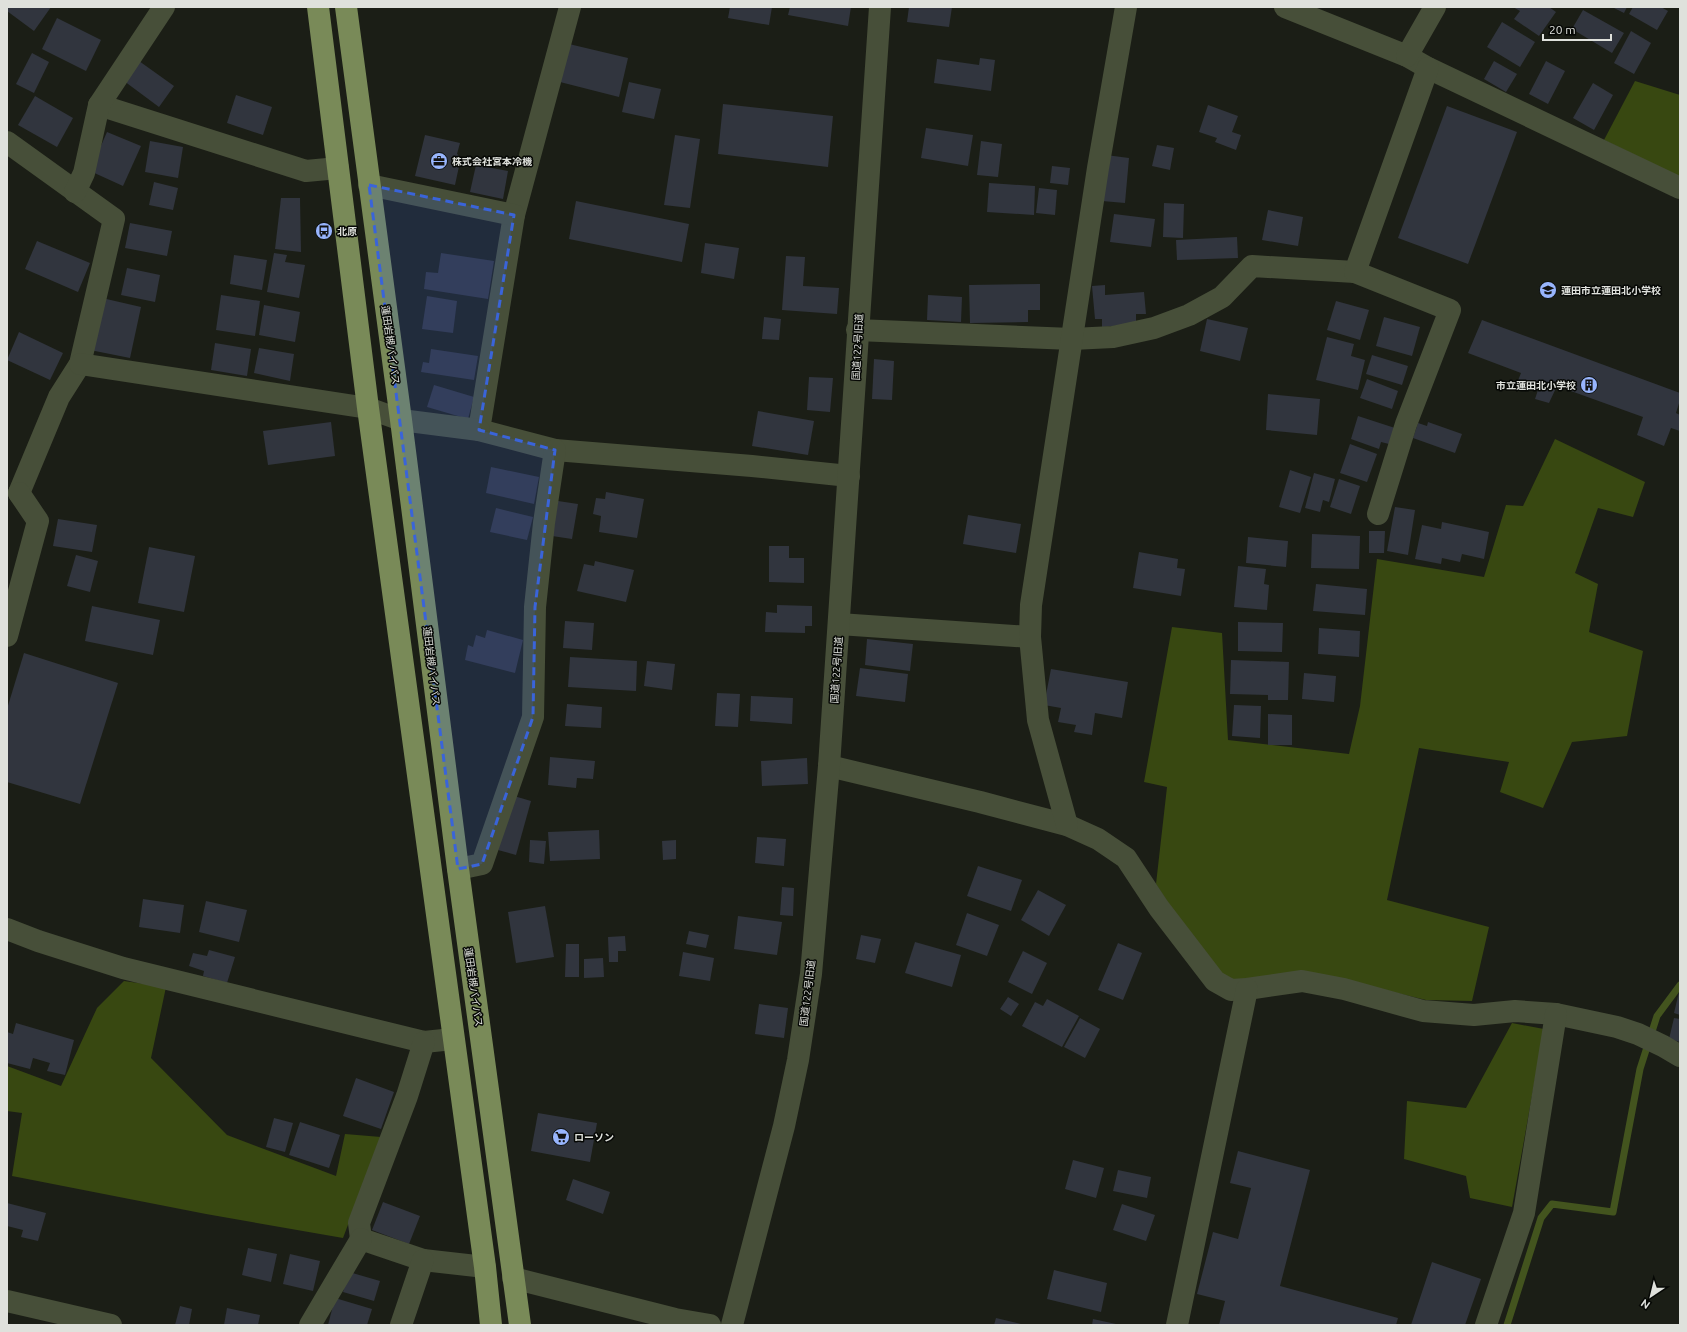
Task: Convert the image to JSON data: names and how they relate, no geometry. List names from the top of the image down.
{
  "streets": {
    "highway": ["蓮田岩槻バイパス"],
    "street": ["国道122号旧道"]
  },
  "places": {
    "office": ["株式会社宮本冷機"],
    "bus stop": ["北原"],
    "school or university": ["蓮田市立蓮田北小学校"],
    "building": ["市立蓮田北小学校"],
    "supermarket": ["ローソン"]
  },
  "scale_bar": "20 m",
  "north": "bottom left"
}
